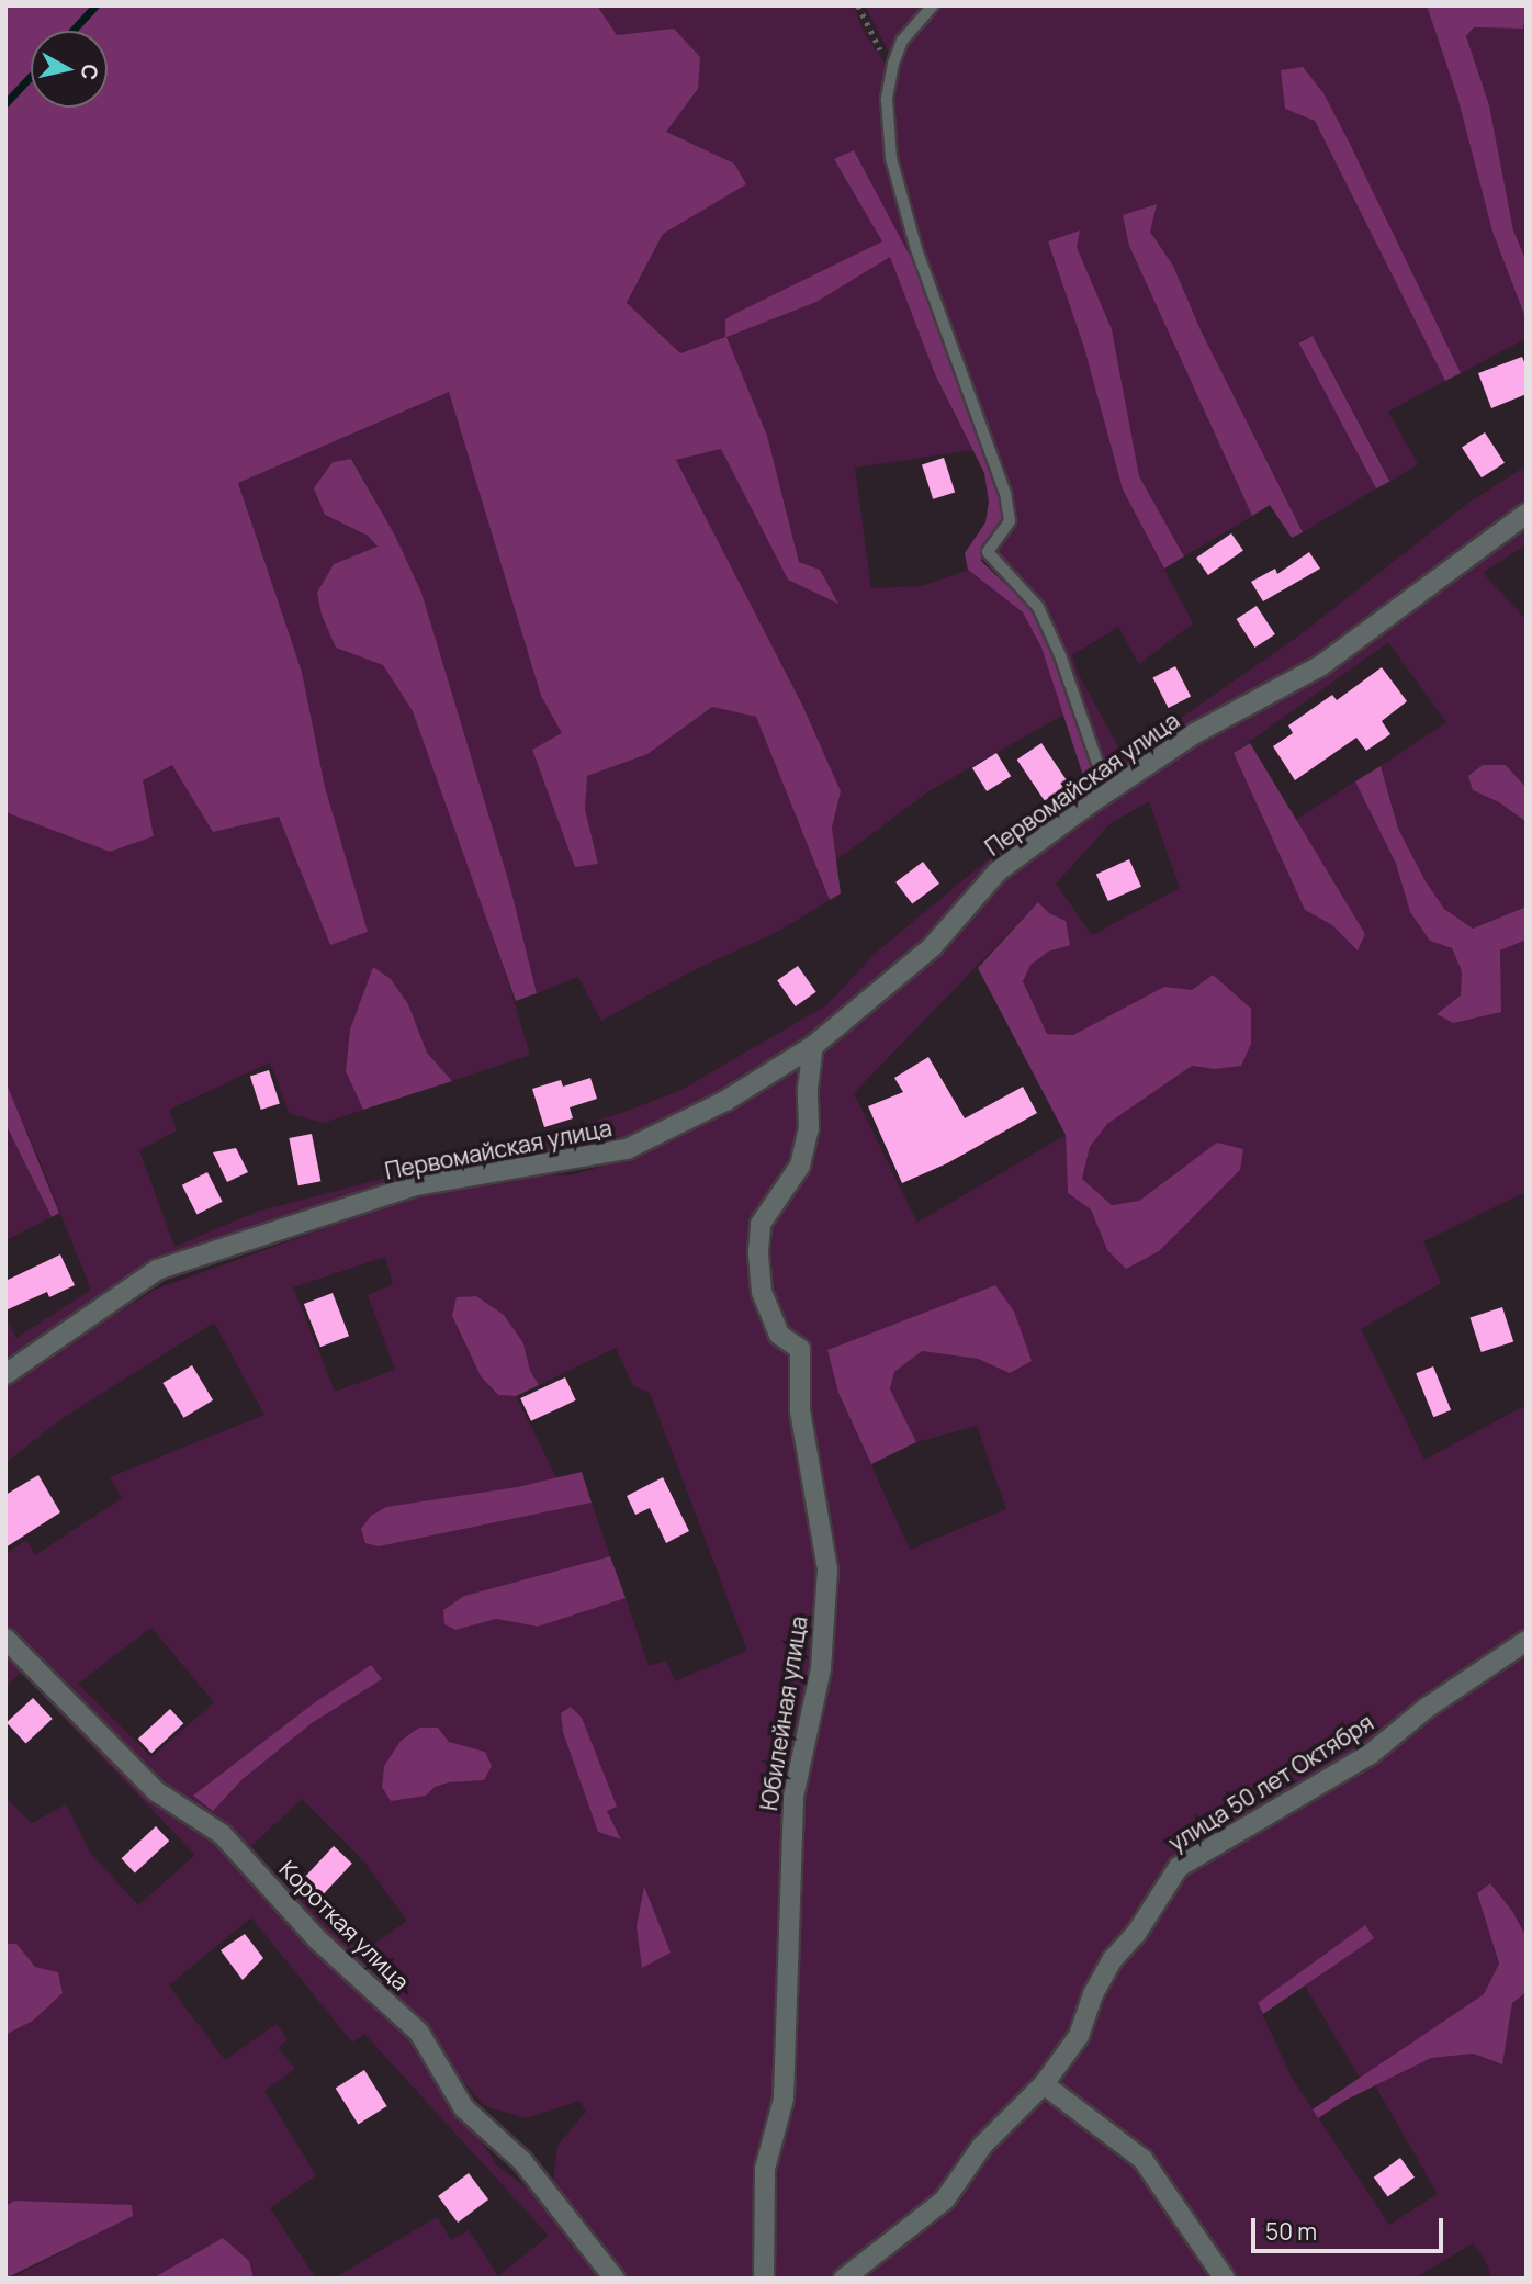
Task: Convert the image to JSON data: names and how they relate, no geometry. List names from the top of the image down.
{
  "streets": {
    "street": [
      "Первомайская улица",
      "Юбилейная улица",
      "улица 50 лет Октября",
      "Короткая улица"
    ]
  },
  "crossings": [
    ["Первомайская улица", "Юбилейная улица"]
  ],
  "scale_bar": "50 m",
  "north": "right"
}
